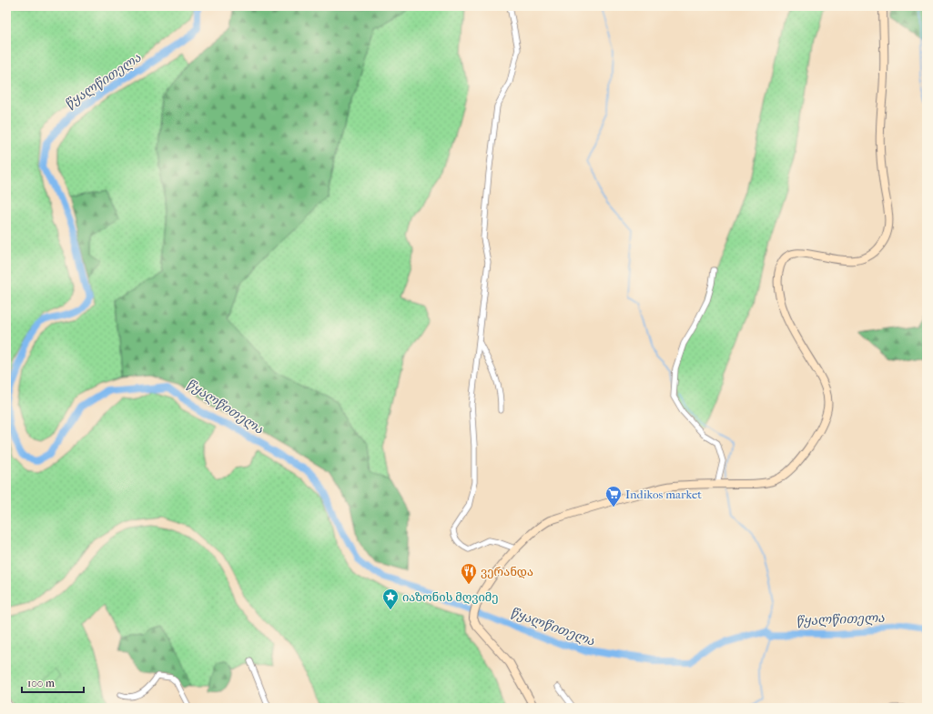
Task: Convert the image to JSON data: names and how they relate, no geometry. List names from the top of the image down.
{
  "water": ["წყალწითელა"],
  "places": {
    "supermarket": ["Indikos market"],
    "restaurant": ["ვერანდა"],
    "place": ["იაზონის მღვიმე"]
  },
  "scale_bar": "100 m"
}
